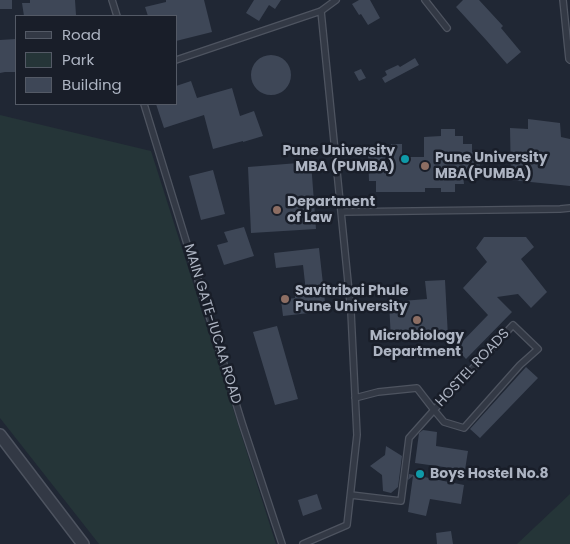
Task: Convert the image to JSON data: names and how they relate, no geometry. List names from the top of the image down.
{
  "streets": {
    "lane": ["MAIN GATE-IUCAA ROAD", "HOSTEL ROADS"]
  },
  "places": [
    "Pune University MBA (PUMBA)",
    "Pune University MBA(PUMBA)",
    "Department of Law",
    "Savitribai Phule Pune University",
    "Microbiology Department",
    "Boys Hostel No.8"
  ],
  "legend": ["Road", "Park", "Building"]
}
